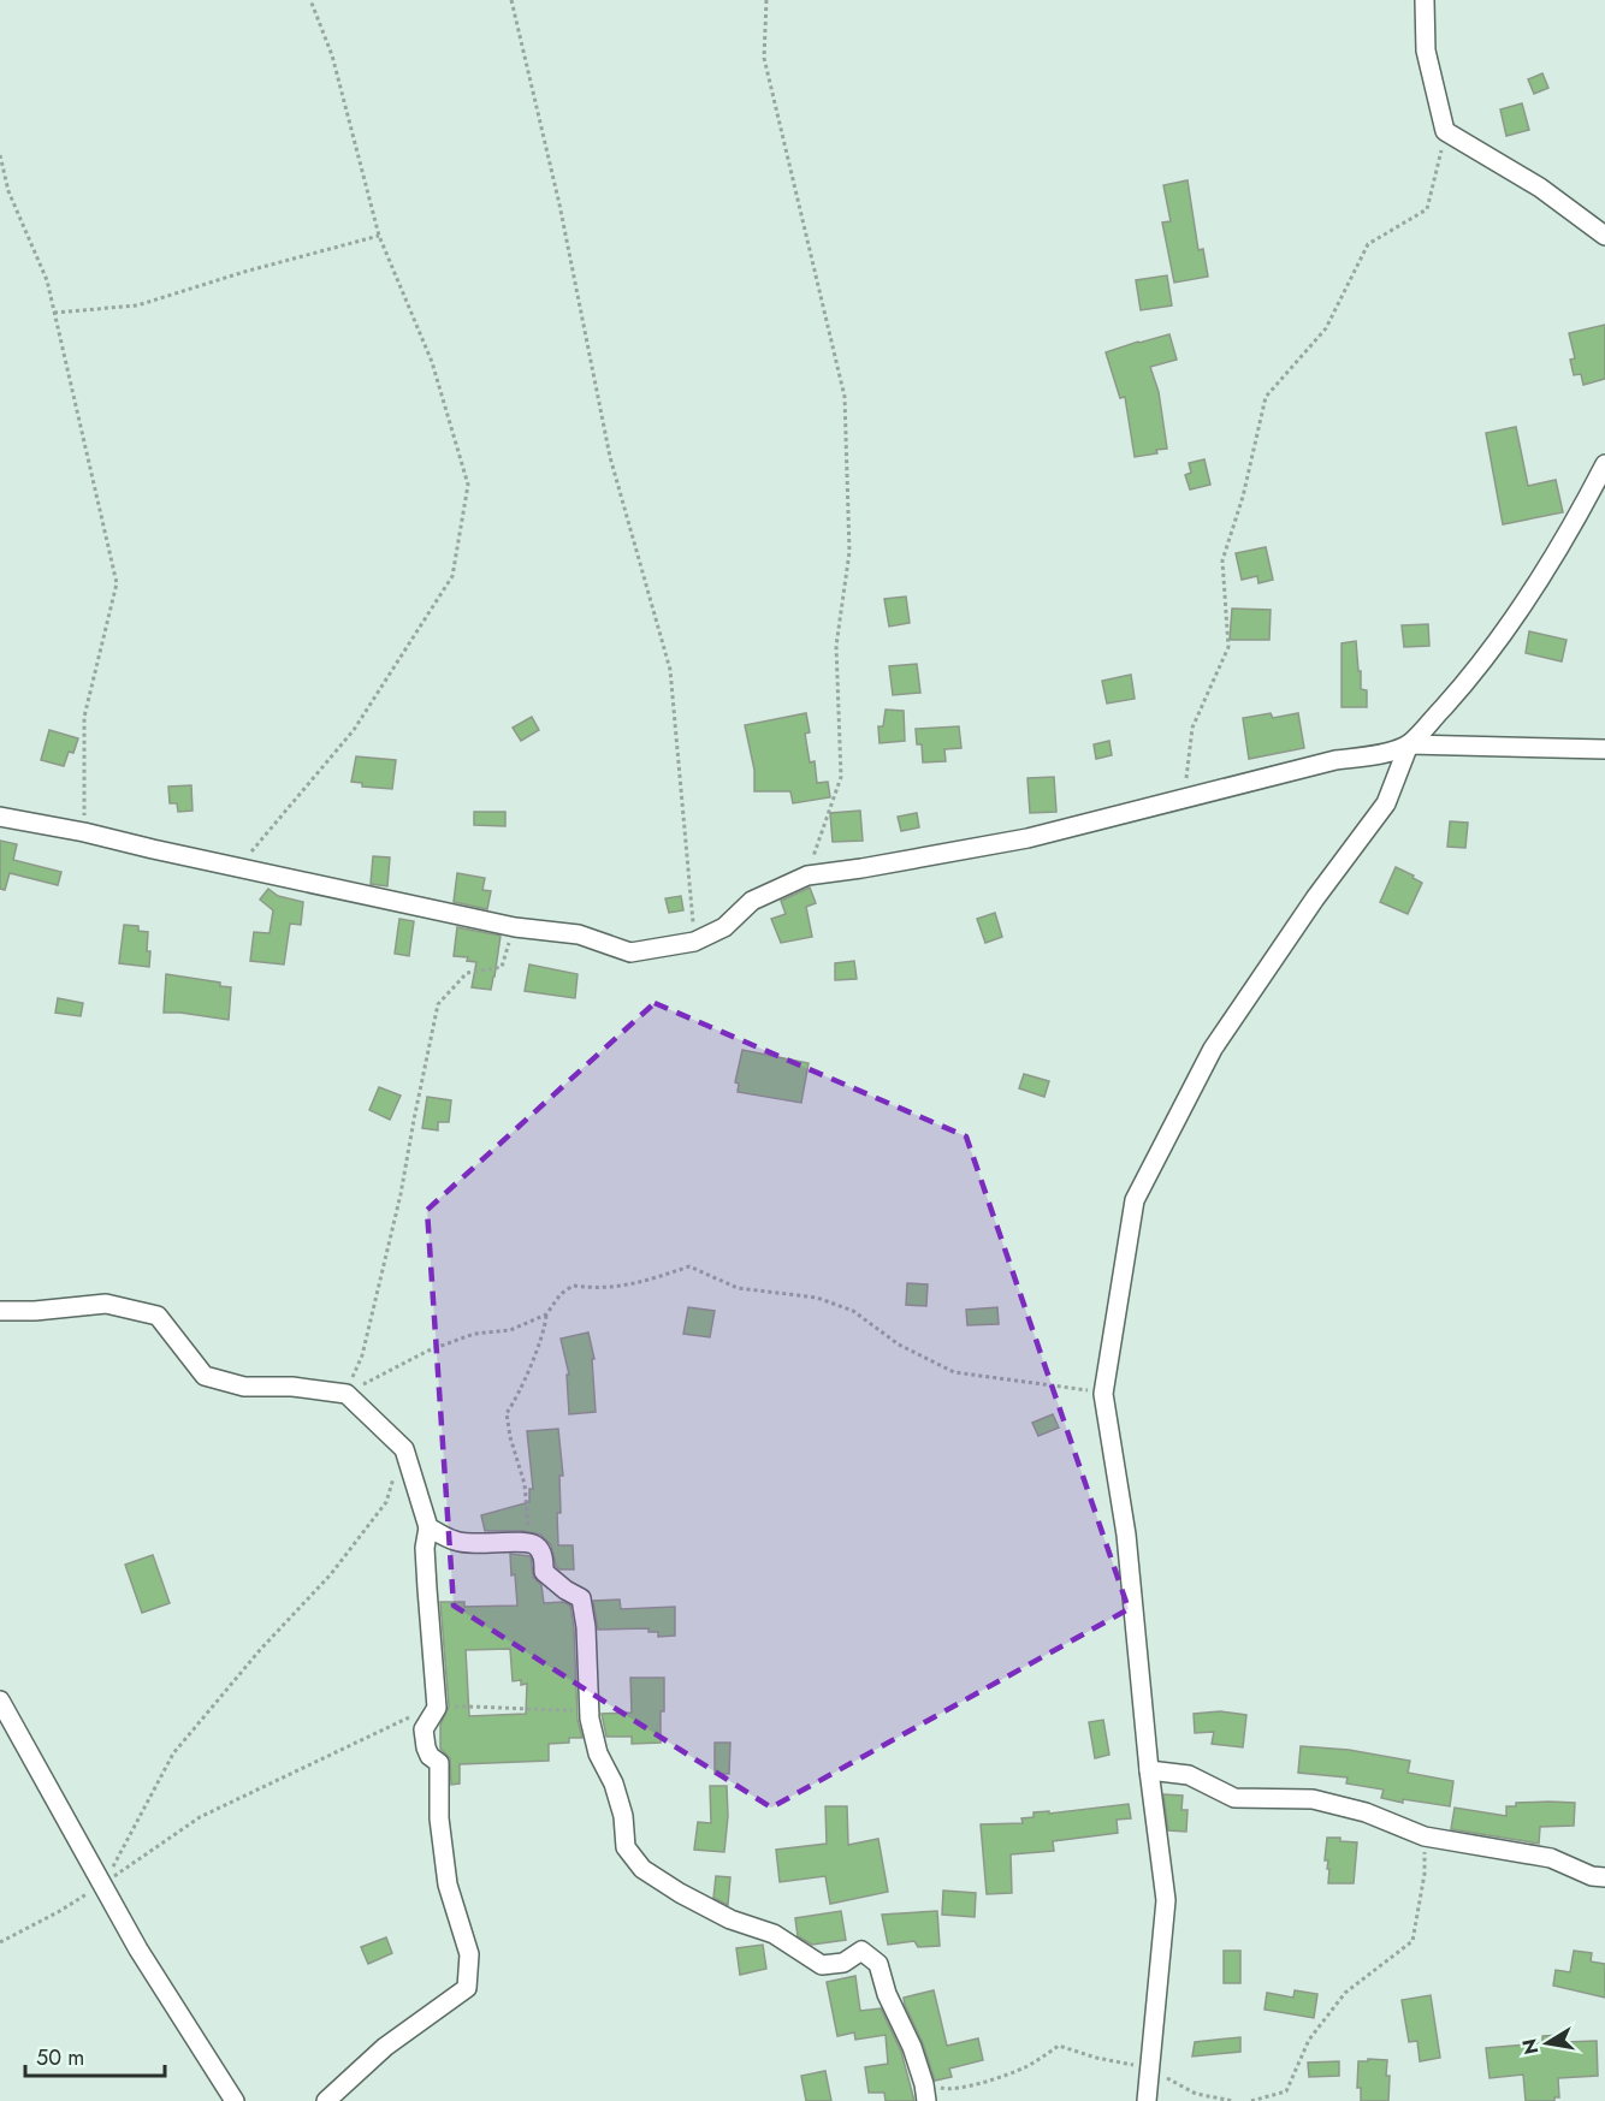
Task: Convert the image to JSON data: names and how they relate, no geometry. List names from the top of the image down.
{
  "scale_bar": "50 m",
  "north": "left"
}
